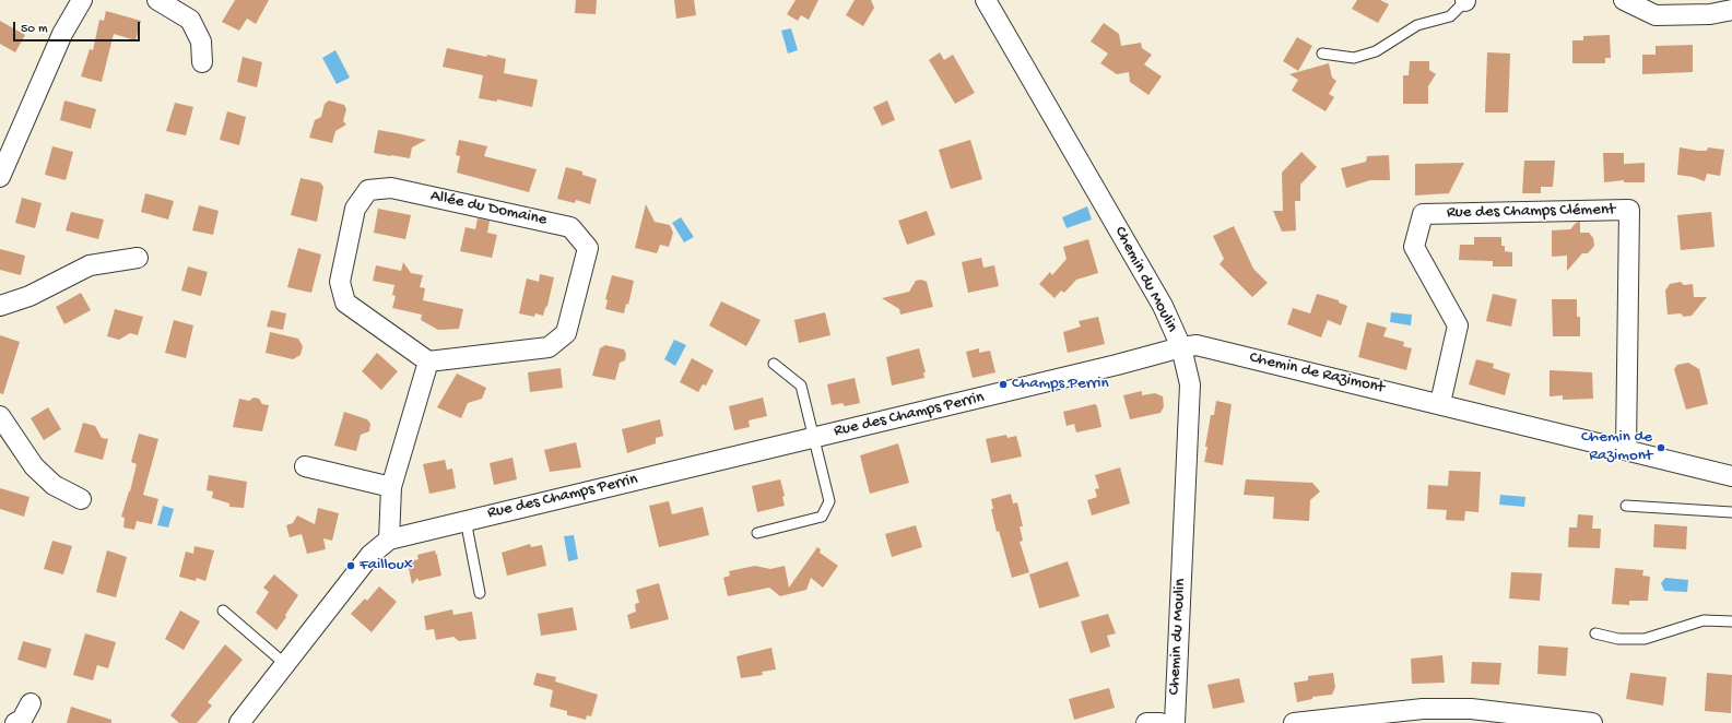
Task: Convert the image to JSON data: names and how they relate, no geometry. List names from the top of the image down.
{
  "streets": {
    "street": [
      "Allée du Domaine",
      "Rue des Champs Clément",
      "Chemin du Moulin",
      "Chemin de Razimont",
      "Rue des Champs Perrin"
    ]
  },
  "crossings": [
    ["Rue des Champs Clément", "Chemin de Razimont"],
    ["Chemin du Moulin", "Chemin de Razimont"],
    ["Chemin du Moulin", "Rue des Champs Perrin"],
    ["Chemin de Razimont", "Rue des Champs Perrin"]
  ],
  "places": ["Champs Perrin", "Chemin de Razimont", "Failloux"],
  "scale_bar": "50 m"
}
